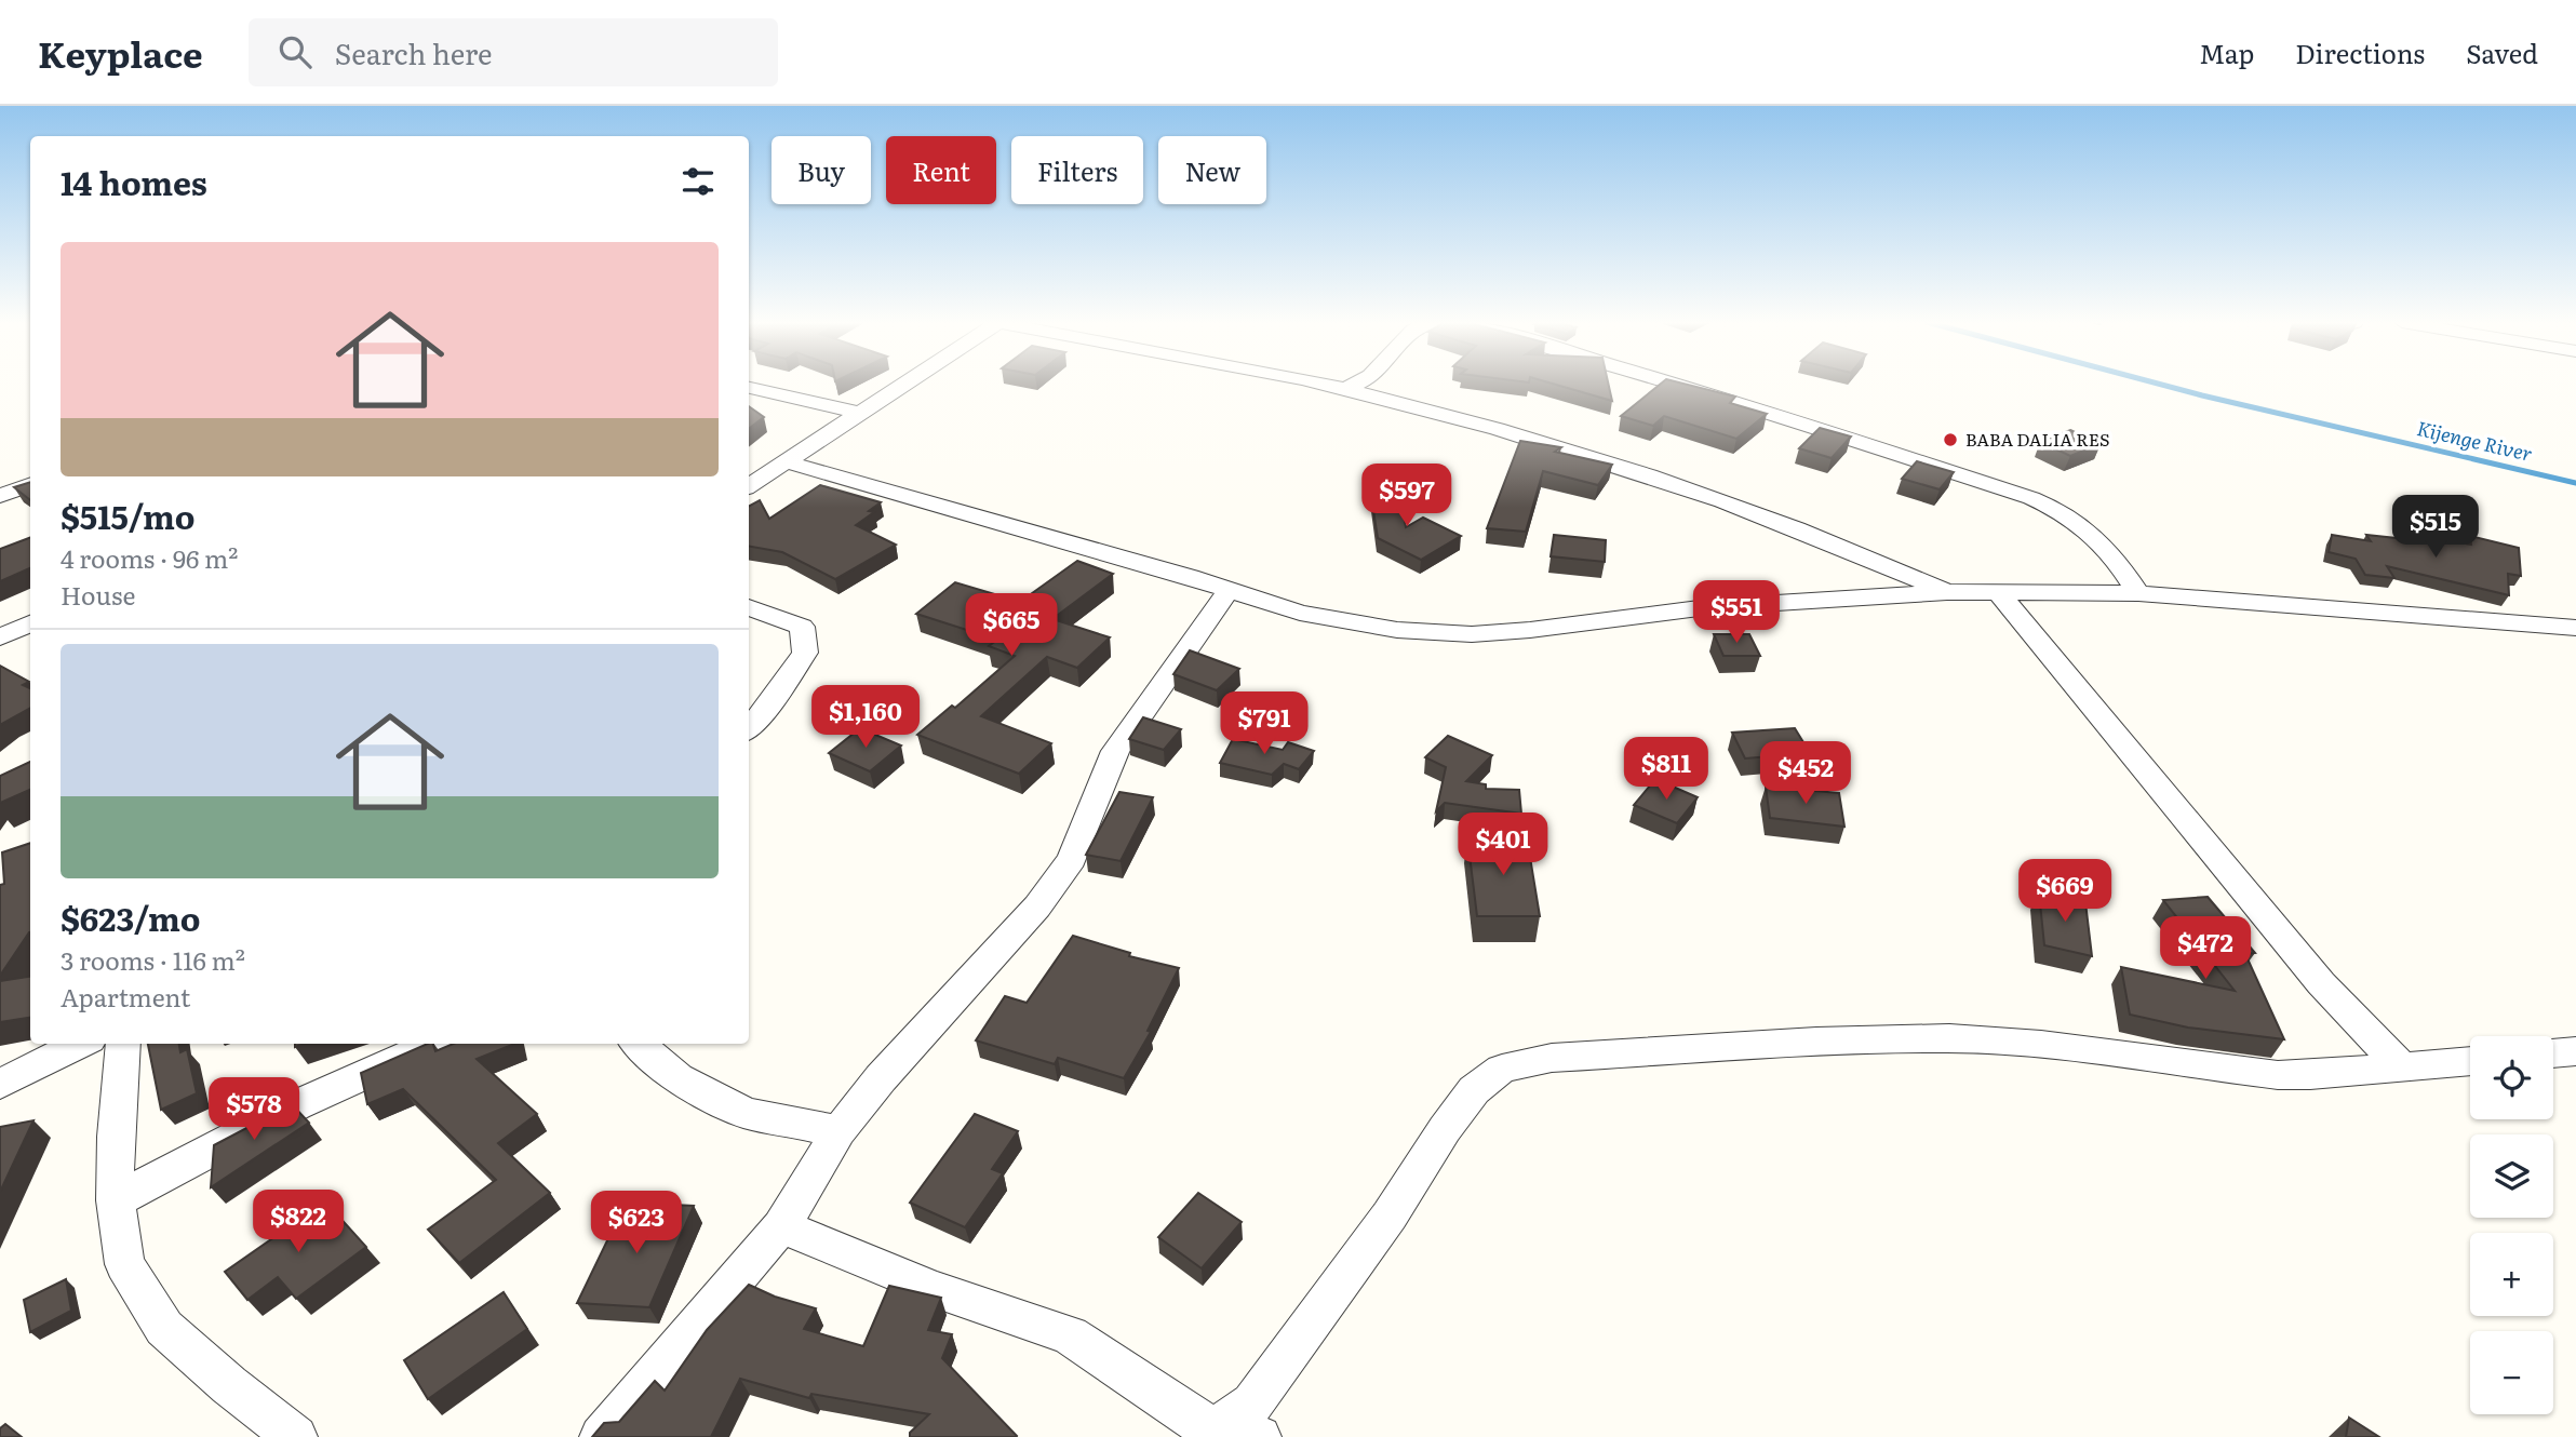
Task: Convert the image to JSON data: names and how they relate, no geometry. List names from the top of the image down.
{
  "water": ["Kijenge River"],
  "places": ["BABA DALIA RES"],
  "page": {
    "header": "Keyplace",
    "search": "Search here",
    "nav": ["Map", "Directions", "Saved"],
    "chip": [
      "Buy",
      "Rent",
      "Filters",
      "New"
    ],
    "heading": "14 homes",
    "list": [
      {
        "name": "$515/mo",
        "note": "4 rooms · 96 m² · House"
      },
      {
        "name": "$623/mo",
        "note": "3 rooms · 116 m² · Apartment"
      }
    ],
    "price": [
      "$597",
      "$515",
      "$551",
      "$665",
      "$1,160",
      "$791",
      "$811",
      "$452",
      "$401",
      "$669",
      "$472",
      "$578",
      "$822",
      "$623"
    ],
    "map_buttons": ["+", "−"]
  }
}
